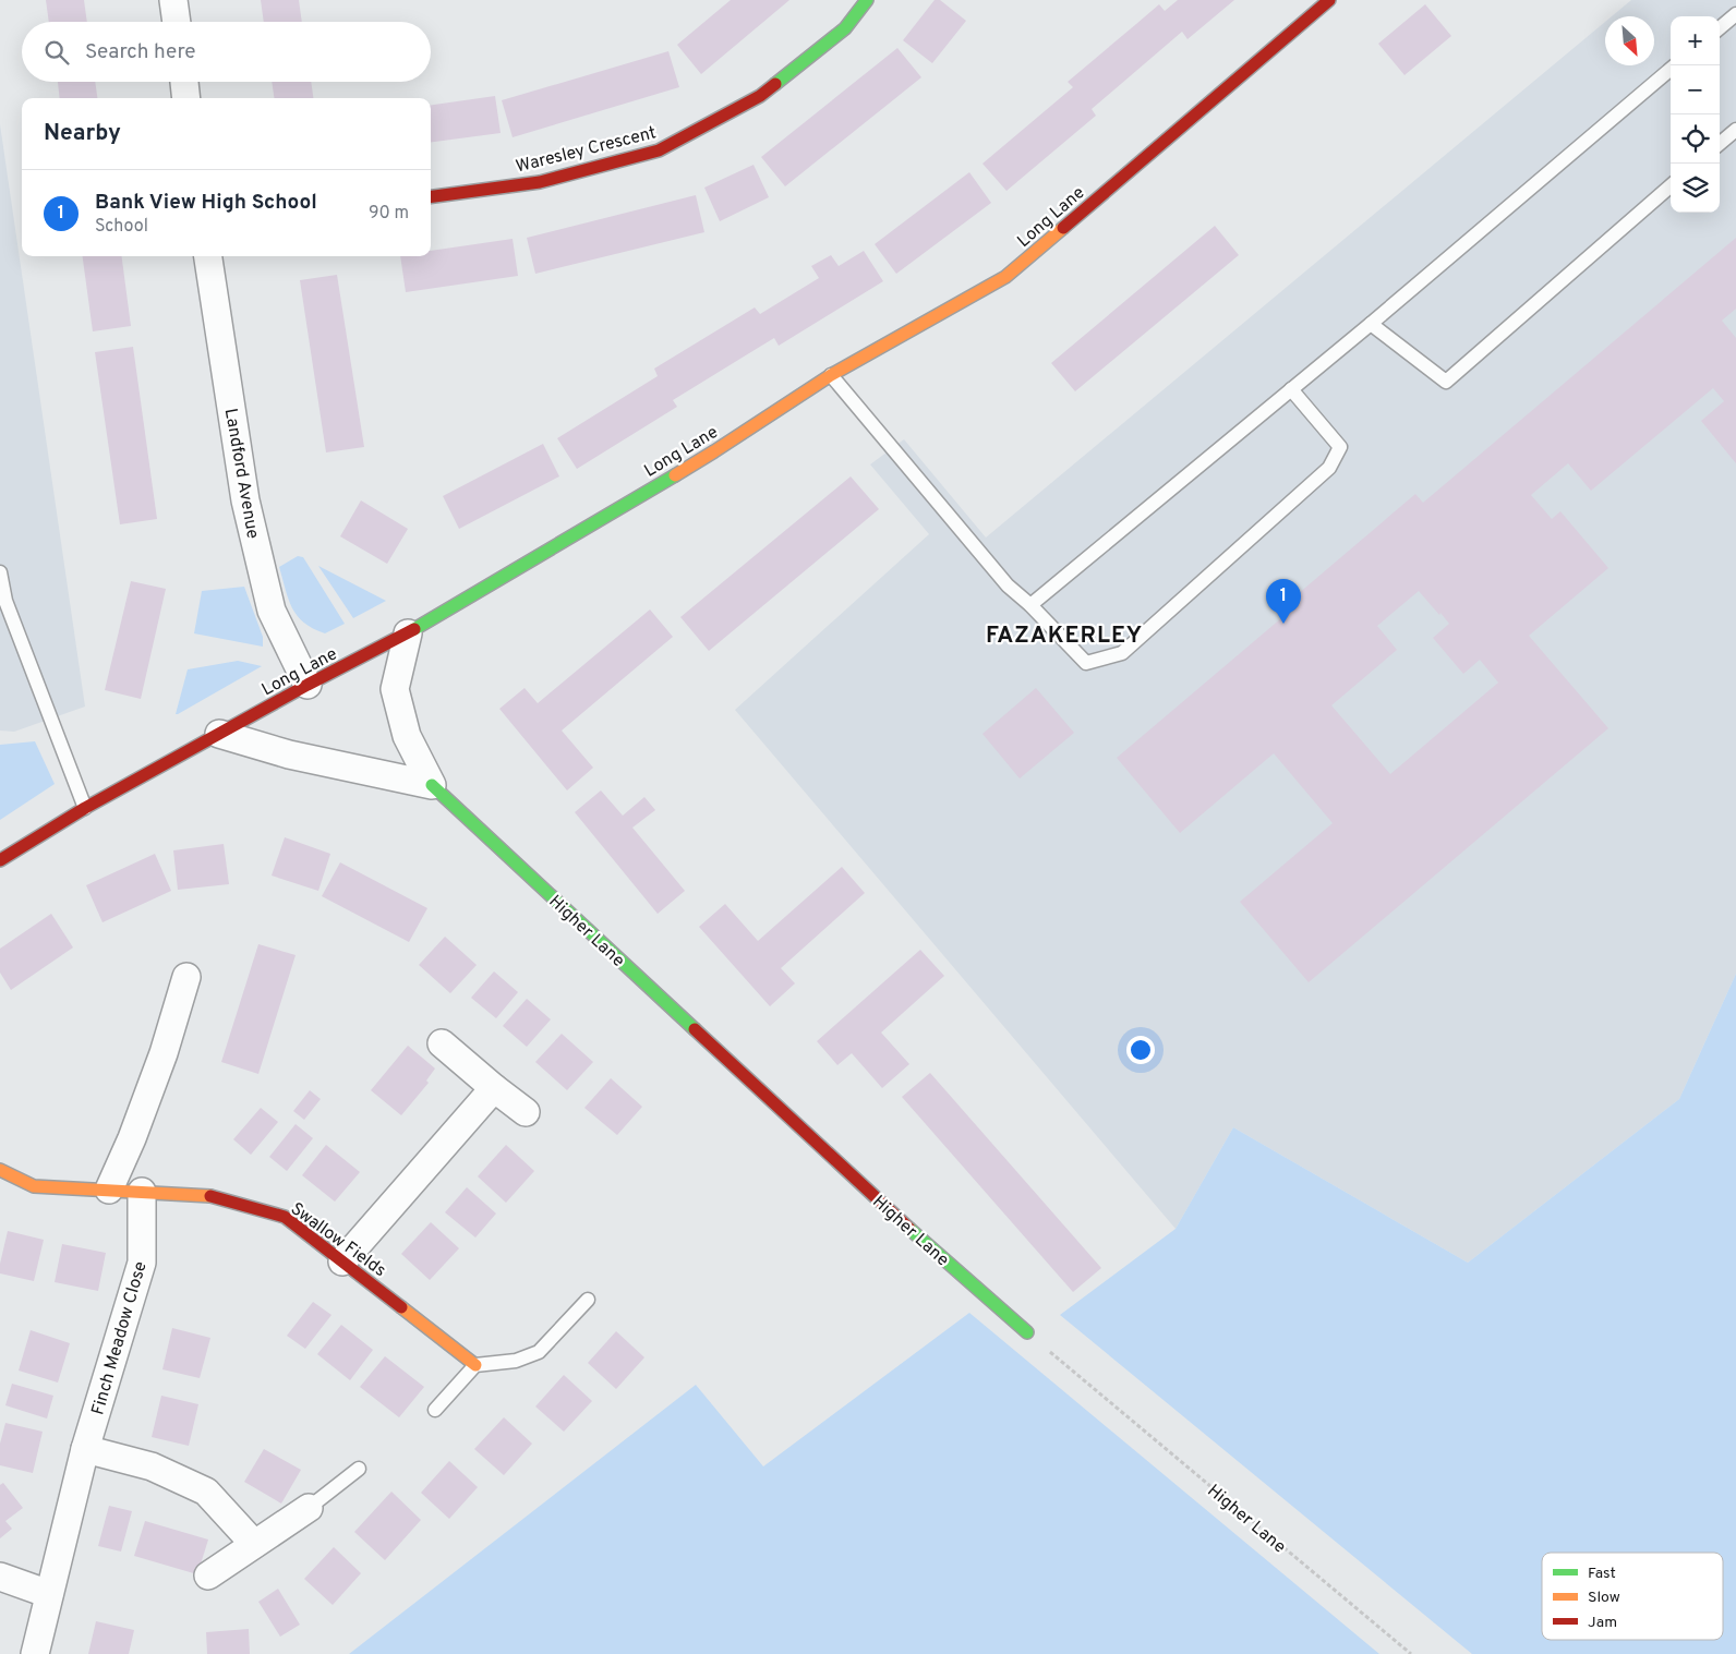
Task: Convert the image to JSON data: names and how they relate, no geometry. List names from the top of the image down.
{
  "streets": {
    "street": [
      "Waresley Crescent",
      "Long Lane",
      "Landford Avenue",
      "Higher Lane",
      "Swallow Fields",
      "Finch Meadow Close"
    ]
  },
  "crossings": [
    ["Long Lane", "Landford Avenue"],
    ["Long Lane", "Higher Lane"],
    ["Swallow Fields", "Finch Meadow Close"]
  ],
  "districts": ["FAZAKERLEY"],
  "legend": ["Fast", "Slow", "Jam"],
  "north": "bottom right",
  "page": {
    "map_buttons": ["+", "−"],
    "search": "Search here",
    "heading": "Nearby",
    "list": [
      {
        "mark": "1",
        "name": "Bank View High School",
        "note": "School",
        "value": "90 m"
      }
    ],
    "pins": "1"
  }
}
